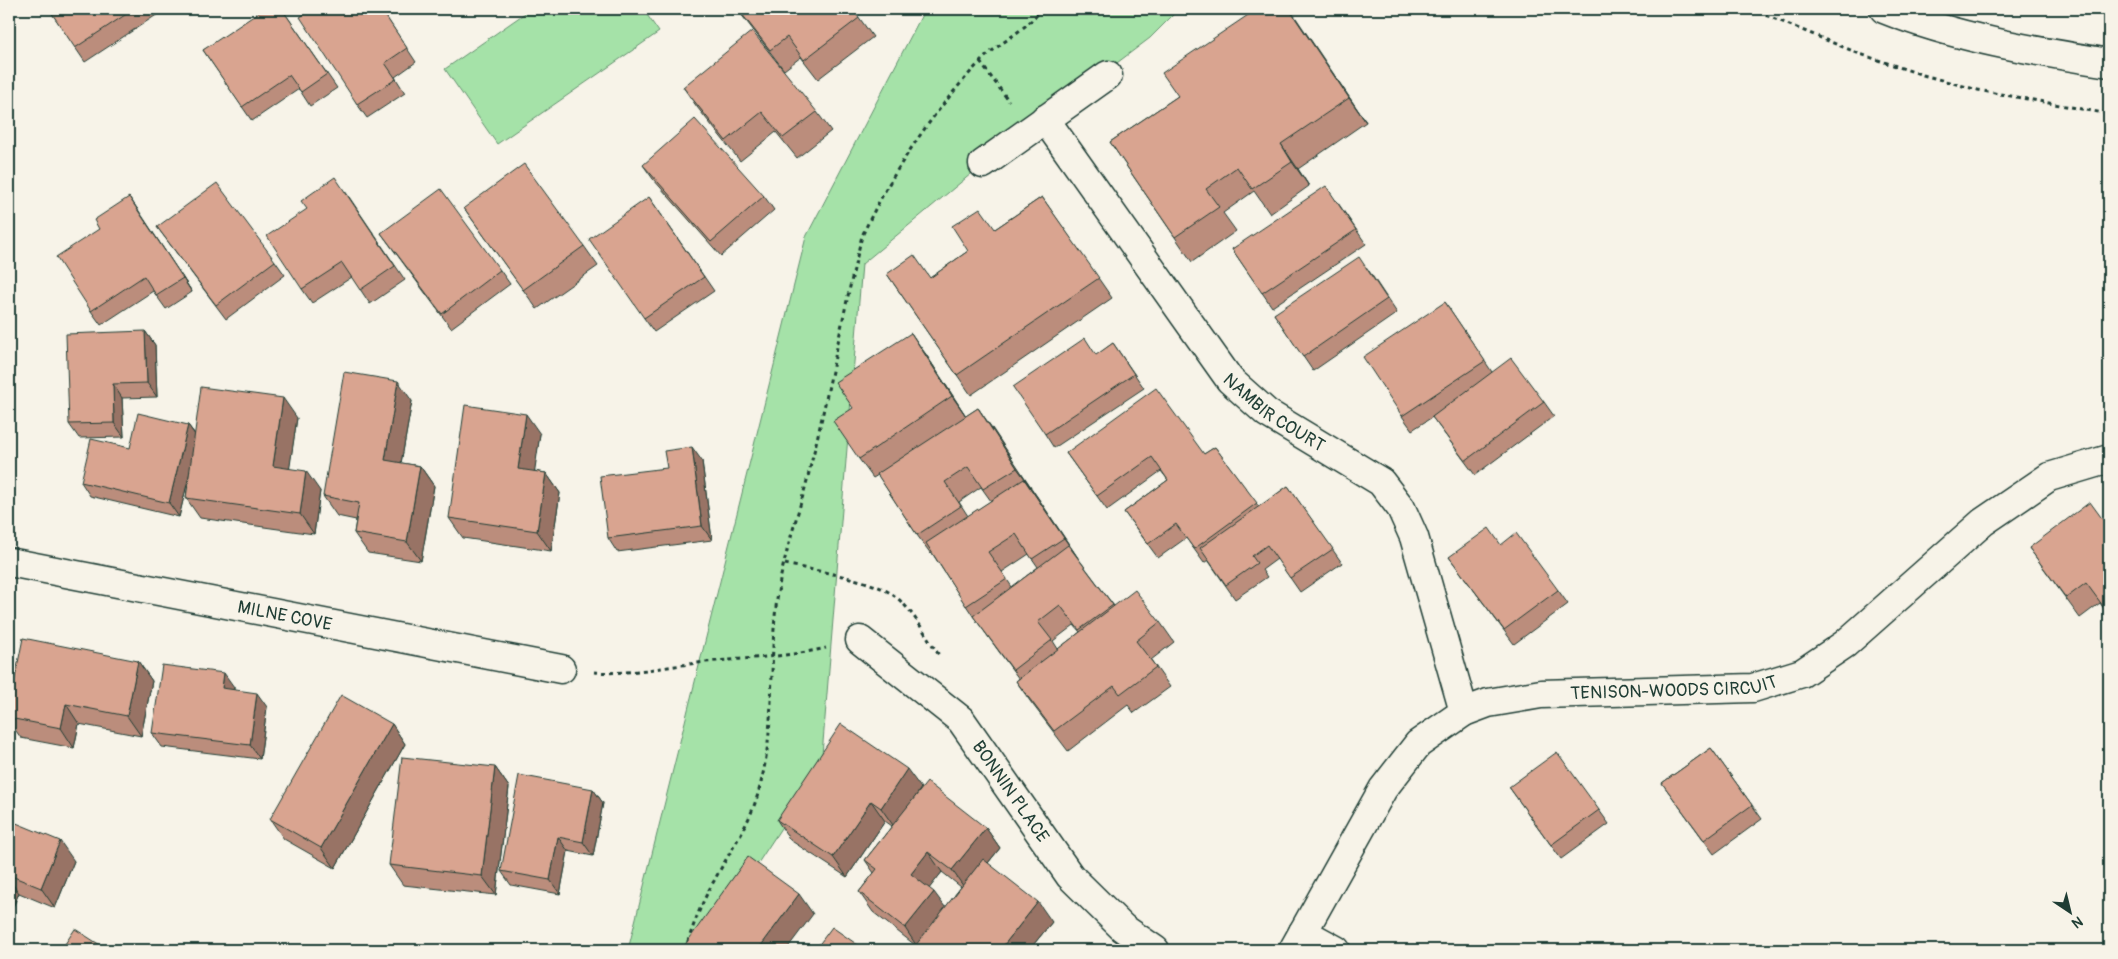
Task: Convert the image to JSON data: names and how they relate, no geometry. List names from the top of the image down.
{
  "streets": {
    "street": [
      "NAMBIR COURT",
      "MILNE COVE",
      "TENISON-WOODS CIRCUIT",
      "BONNIN PLACE"
    ]
  },
  "crossings": [
    ["NAMBIR COURT", "TENISON-WOODS CIRCUIT"]
  ],
  "north": "bottom right"
}
